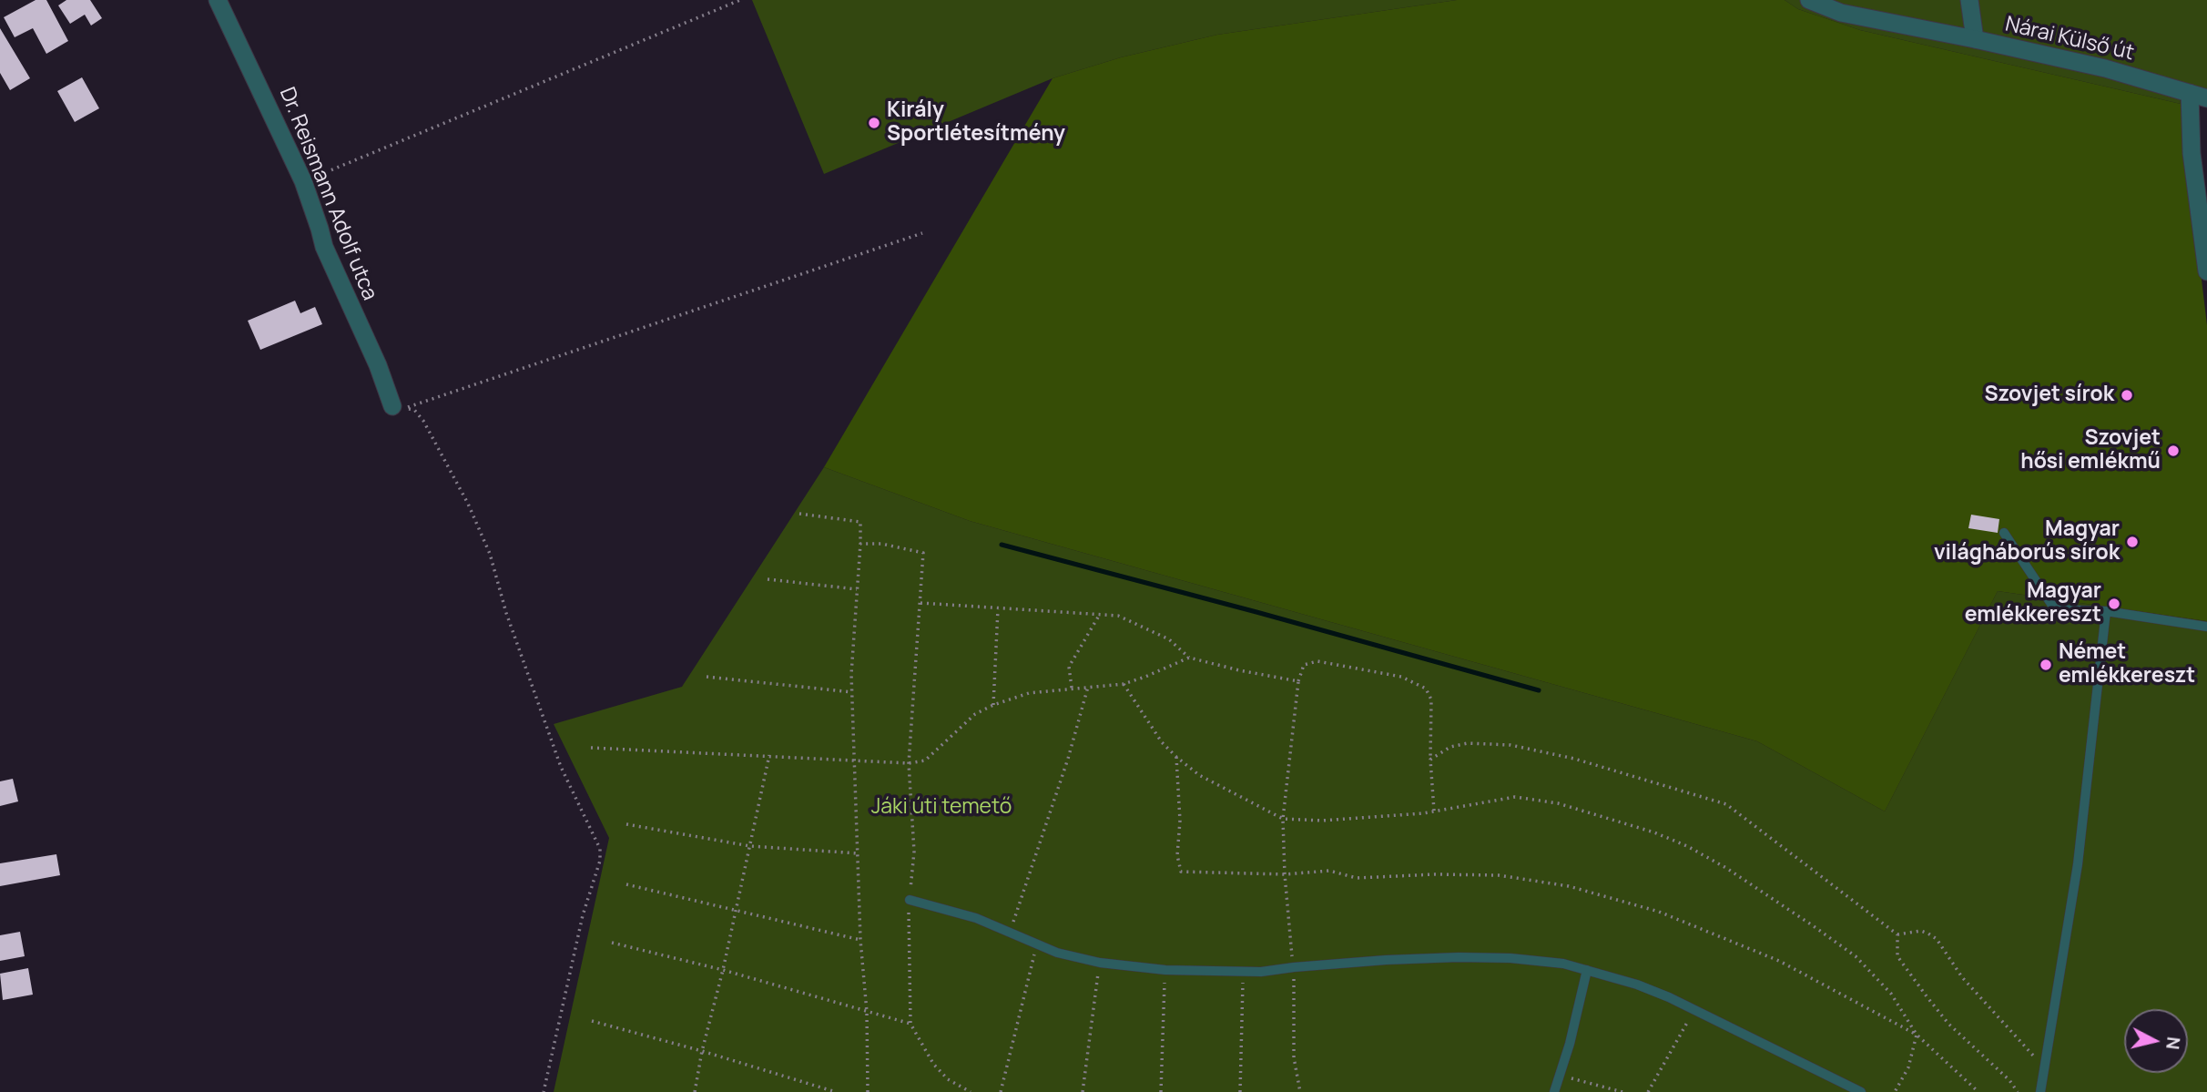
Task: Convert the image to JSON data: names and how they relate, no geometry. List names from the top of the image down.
{
  "streets": {
    "street": ["Nárai Külső út", "Dr. Reismann Adolf utca"]
  },
  "parks": ["Jáki úti temető"],
  "places": [
    "Király Sportlétesítmény",
    "Szovjet sírok",
    "Szovjet hősi emlékmű",
    "Magyar világháborús sírok",
    "Magyar emlékkereszt",
    "Német emlékkereszt"
  ],
  "north": "right"
}
